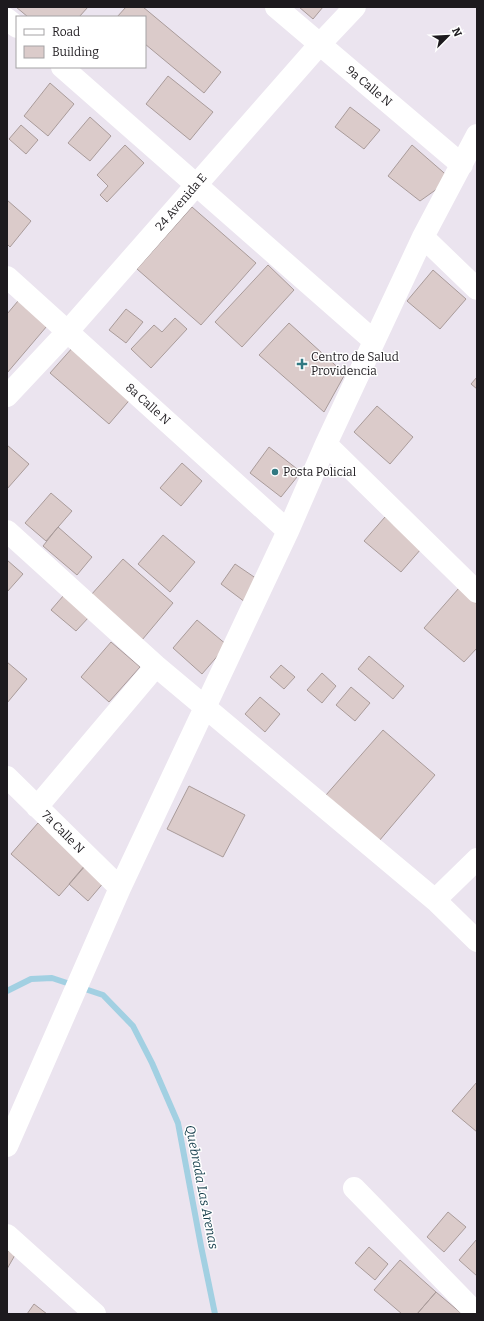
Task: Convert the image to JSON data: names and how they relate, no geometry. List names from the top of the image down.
{
  "streets": {
    "street": [
      "9a Calle N",
      "24 Avenida E",
      "8a Calle N",
      "7a Calle N"
    ]
  },
  "crossings": [
    ["9a Calle N", "24 Avenida E"],
    ["24 Avenida E", "8a Calle N"]
  ],
  "water": ["Quebrada Las Arenas"],
  "places": {
    "health": ["Centro de Salud Providencia"],
    "other": ["Posta Policial"]
  },
  "legend": ["Road", "Building"],
  "north": "top right"
}
